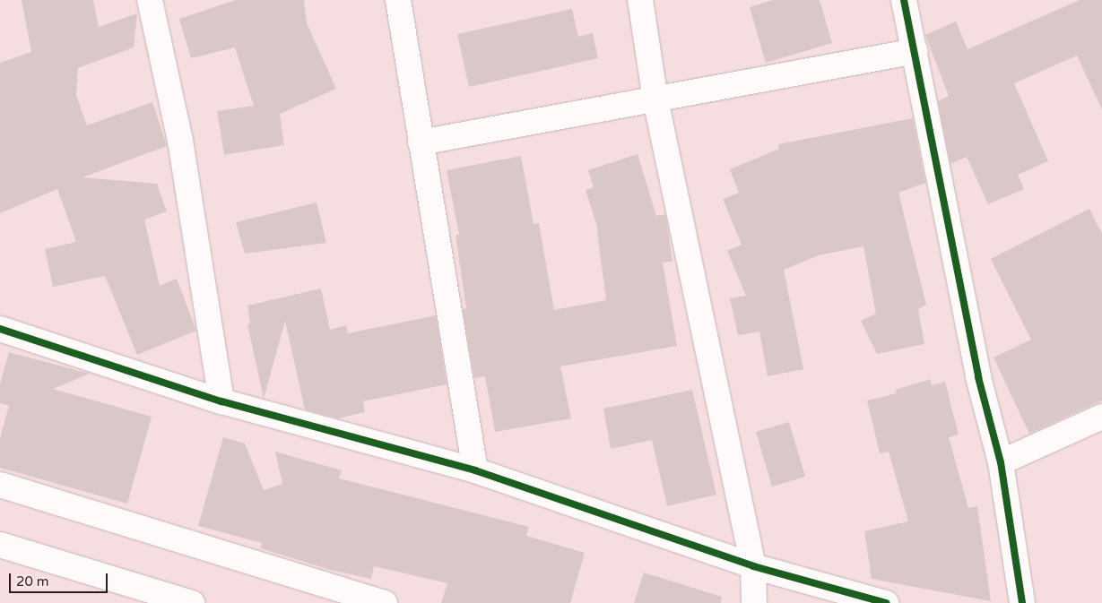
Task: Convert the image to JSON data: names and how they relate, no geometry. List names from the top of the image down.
{
  "scale_bar": "20 m"
}
